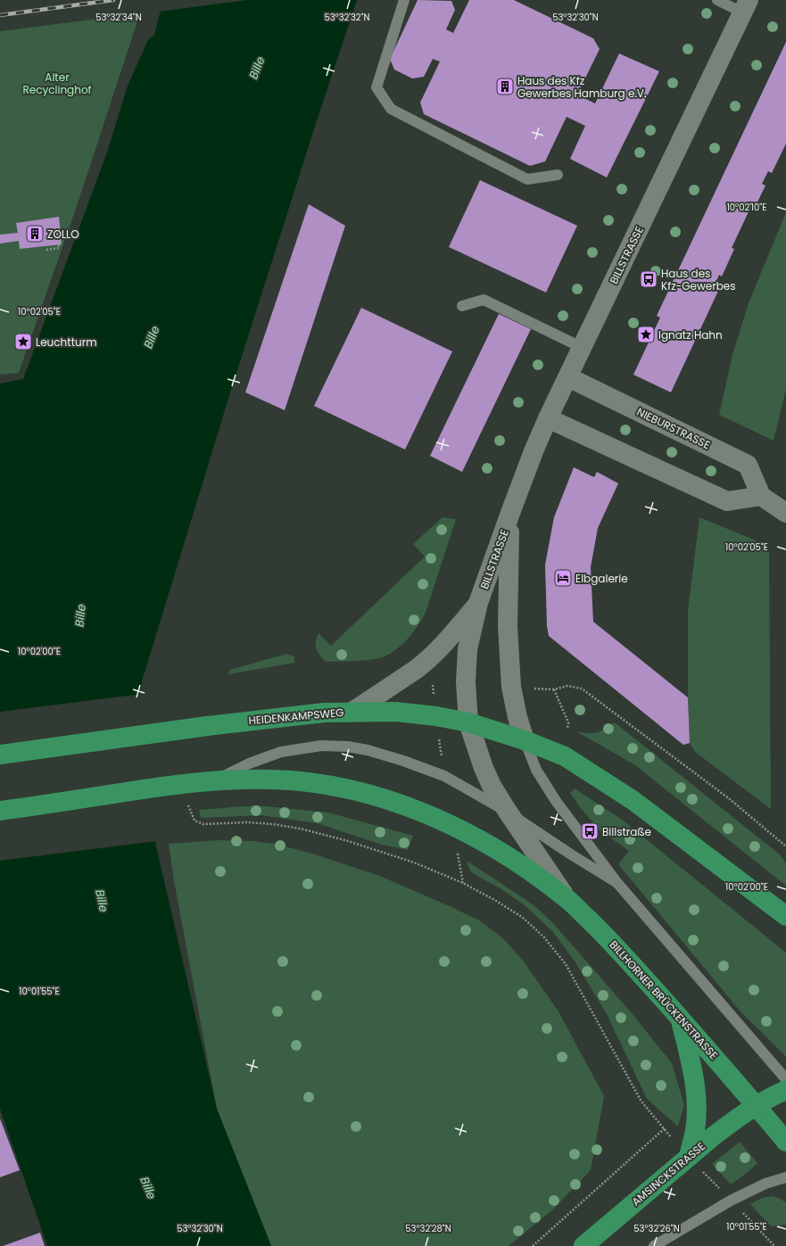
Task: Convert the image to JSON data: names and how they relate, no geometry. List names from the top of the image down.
{
  "streets": {
    "main road": [
      "BILLSTRASSE",
      "NIEBURSTRASSE",
      "HEIDENKAMPSWEG",
      "BILLHORNER BRÜCKENSTRASSE",
      "AMSINCKSTRASSE"
    ]
  },
  "crossings": [
    ["BILLSTRASSE", "NIEBURSTRASSE"],
    ["BILLSTRASSE", "HEIDENKAMPSWEG"],
    ["BILLSTRASSE", "BILLHORNER BRÜCKENSTRASSE"],
    ["BILLHORNER BRÜCKENSTRASSE", "AMSINCKSTRASSE"]
  ],
  "water": ["Bille"],
  "parks": ["Alter Recyclinghof"],
  "places": {
    "building": ["Haus des Kfz Gewerbes Hamburg e.V.", "ZOLLO"],
    "bus stop": ["Haus des Kfz-Gewerbes", "Billstraße"],
    "place": ["Ignatz Hahn", "Leuchtturm"],
    "hotel": ["Elbgalerie"]
  },
  "coordinates": [
    "53°32'34\"N",
    "53°32'32\"N",
    "53°32'30\"N",
    "10°02'10\"E",
    "10°02'05\"E",
    "10°02'00\"E",
    "10°01'55\"E",
    "53°32'28\"N",
    "53°32'26\"N"
  ]
}
